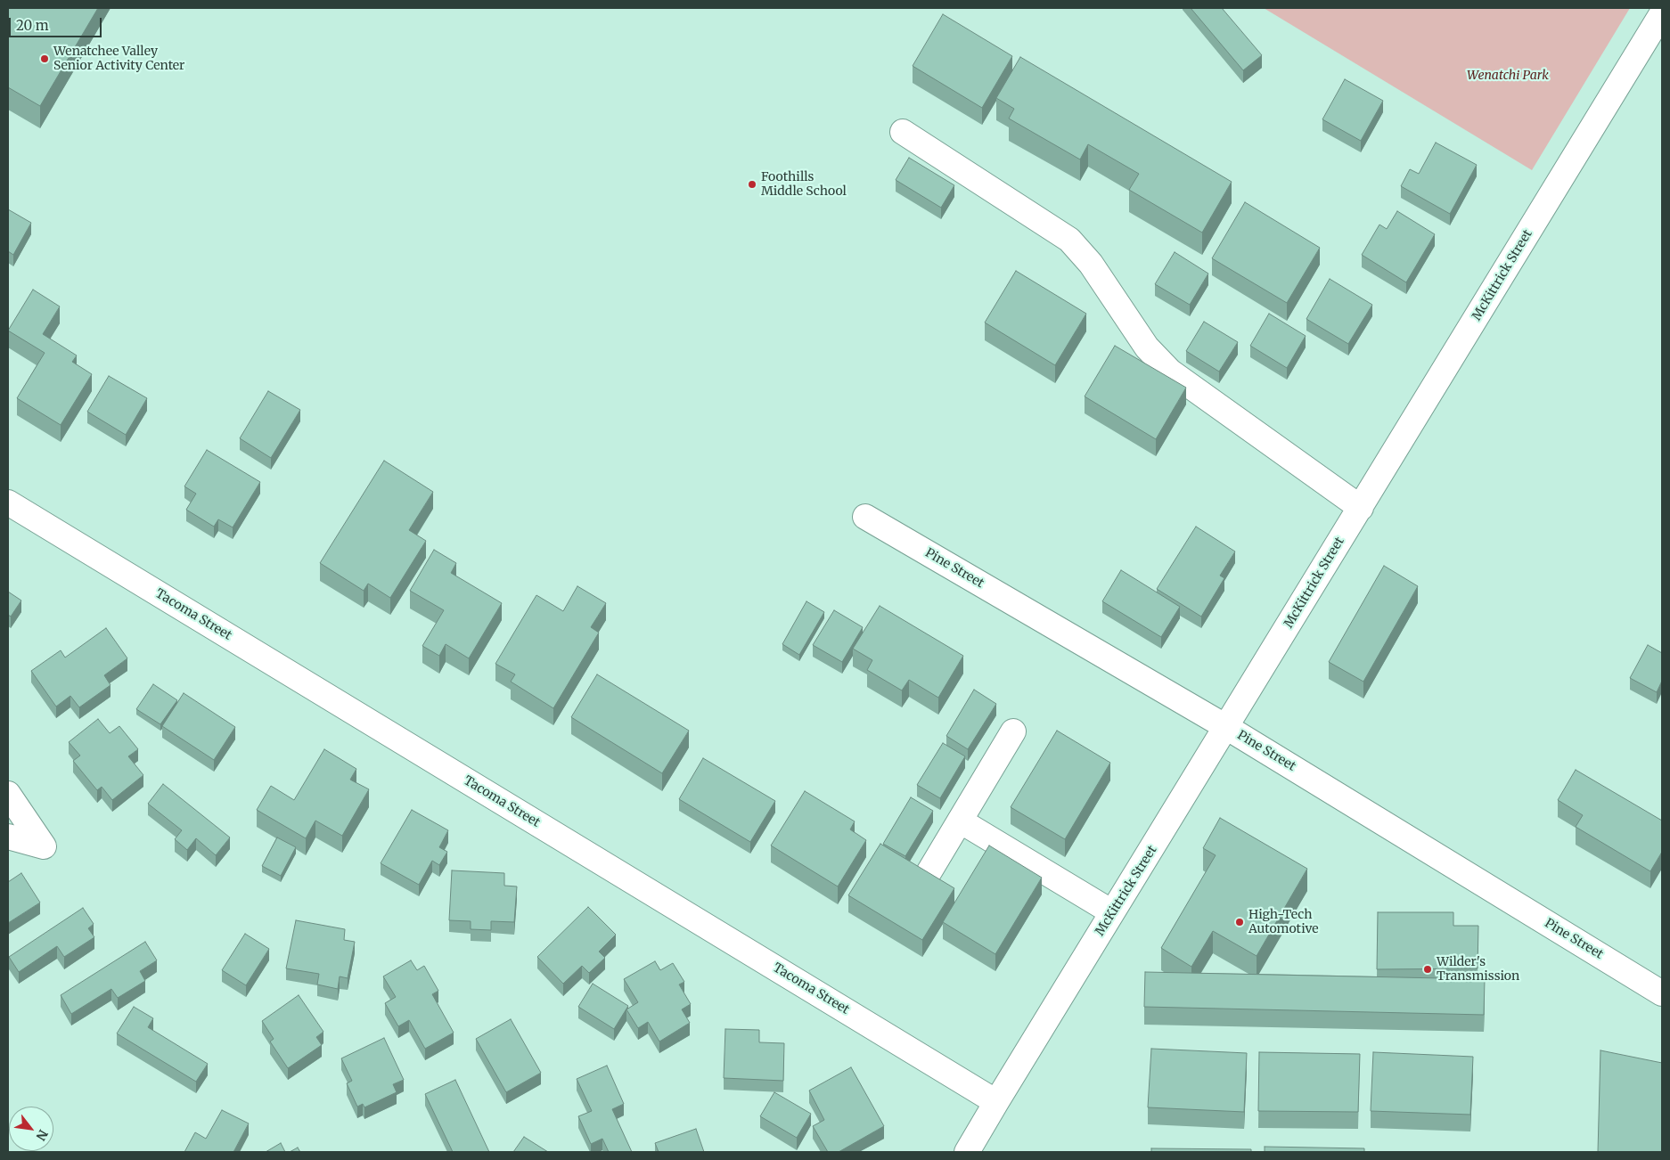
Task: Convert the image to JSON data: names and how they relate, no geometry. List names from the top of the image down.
{
  "streets": {
    "street": ["McKittrick Street", "Pine Street", "Tacoma Street"]
  },
  "crossings": [
    ["McKittrick Street", "Pine Street"],
    ["McKittrick Street", "Tacoma Street"]
  ],
  "parks": ["Wenatchi Park"],
  "places": [
    "Wenatchee Valley Senior Activity Center",
    "Foothills Middle School",
    "High-Tech Automotive",
    "Wilder's Transmission"
  ],
  "scale_bar": "20 m",
  "north": "bottom right"
}
